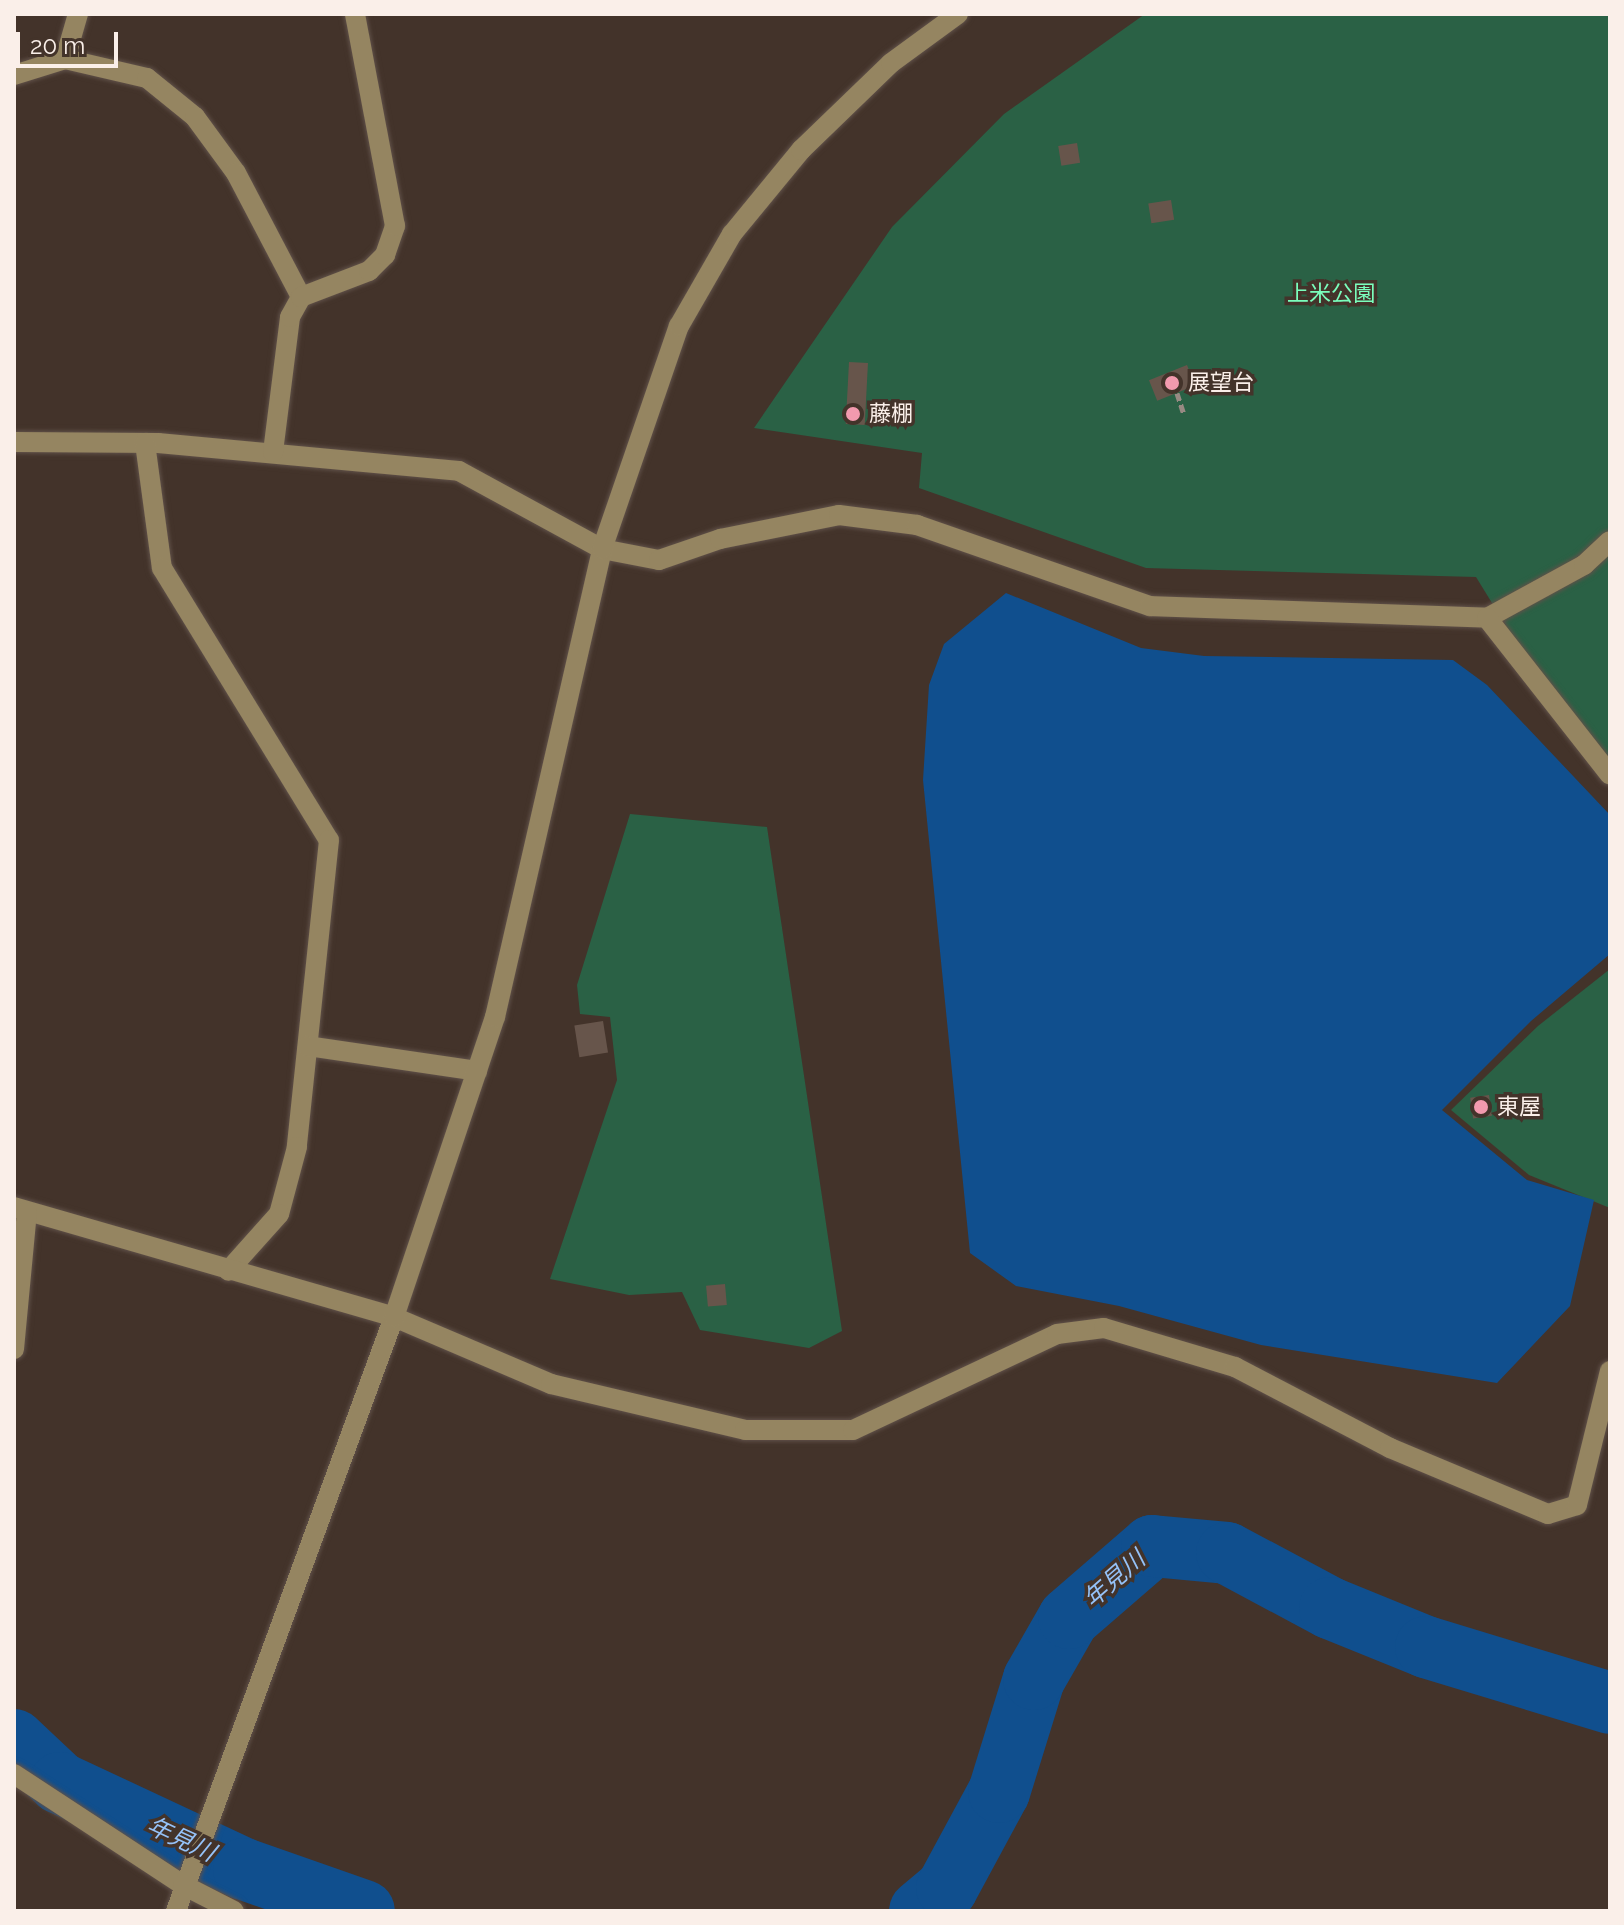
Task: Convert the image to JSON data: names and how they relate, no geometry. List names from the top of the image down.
{
  "water": ["年見川"],
  "parks": ["上米公園"],
  "places": ["展望台", "藤棚", "東屋"],
  "scale_bar": "20 m"
}
